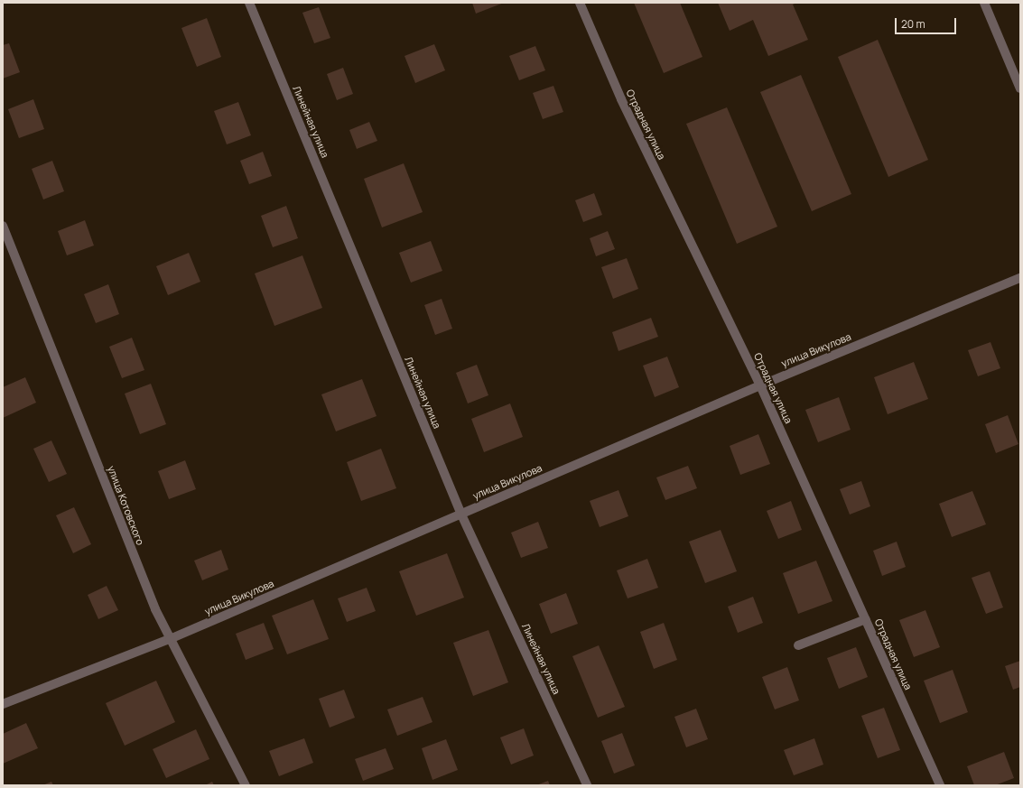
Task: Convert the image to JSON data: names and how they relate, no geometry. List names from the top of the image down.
{
  "streets": {
    "street": [
      "Линейная улица",
      "Отрадная улица",
      "улица Викулова",
      "улица Котовского"
    ]
  },
  "crossings": [
    ["Линейная улица", "улица Викулова"],
    ["Отрадная улица", "улица Викулова"],
    ["улица Викулова", "улица Котовского"]
  ],
  "scale_bar": "20 m"
}
